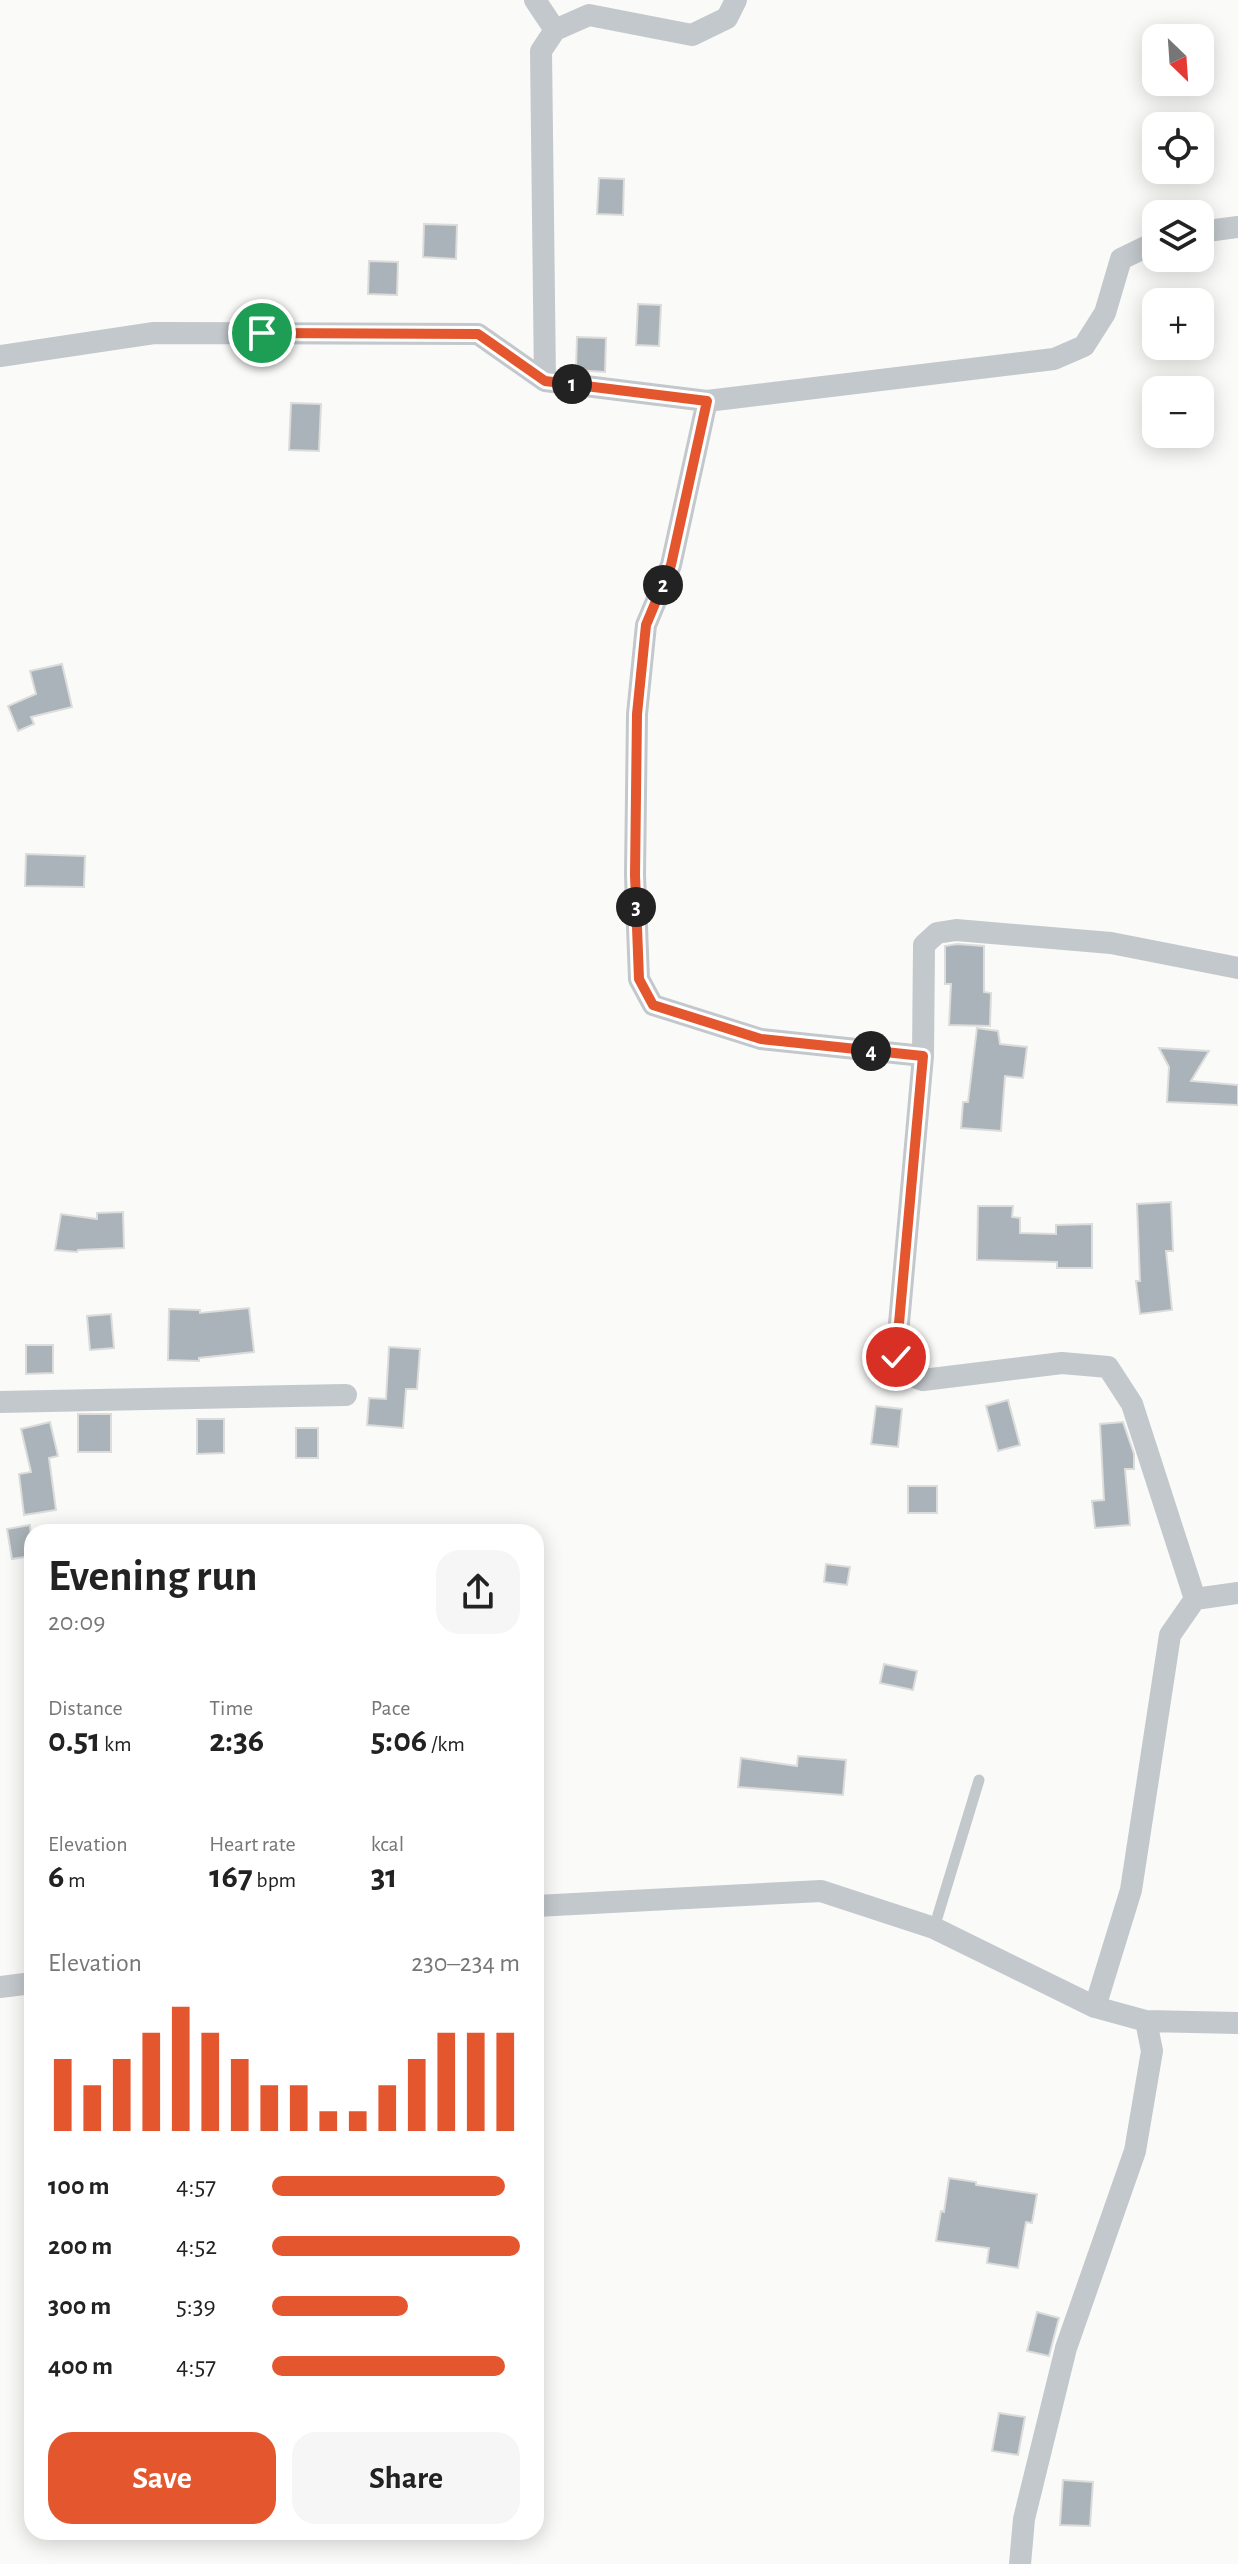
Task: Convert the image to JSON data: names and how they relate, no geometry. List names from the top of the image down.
{
  "north": "bottom right",
  "page": {
    "map_buttons": ["+", "−"],
    "pins": [
      "1",
      "2",
      "3",
      "4"
    ],
    "heading": ["Evening run", "20:09"],
    "stats": [
      ["Distance", "0.51 km"],
      ["Time", "2:36"],
      ["Pace", "5:06 /km"],
      ["Elevation", "6 m"],
      ["Heart rate", "167 bpm"],
      ["kcal", "31"]
    ],
    "chart": ["Elevation", "230–234 m"],
    "list": [
      {
        "name": "100 m",
        "note": "4:57"
      },
      {
        "name": "200 m",
        "note": "4:52"
      },
      {
        "name": "300 m",
        "note": "5:39"
      },
      {
        "name": "400 m",
        "note": "4:57"
      }
    ],
    "buttons": ["Save", "Share"]
  }
}
